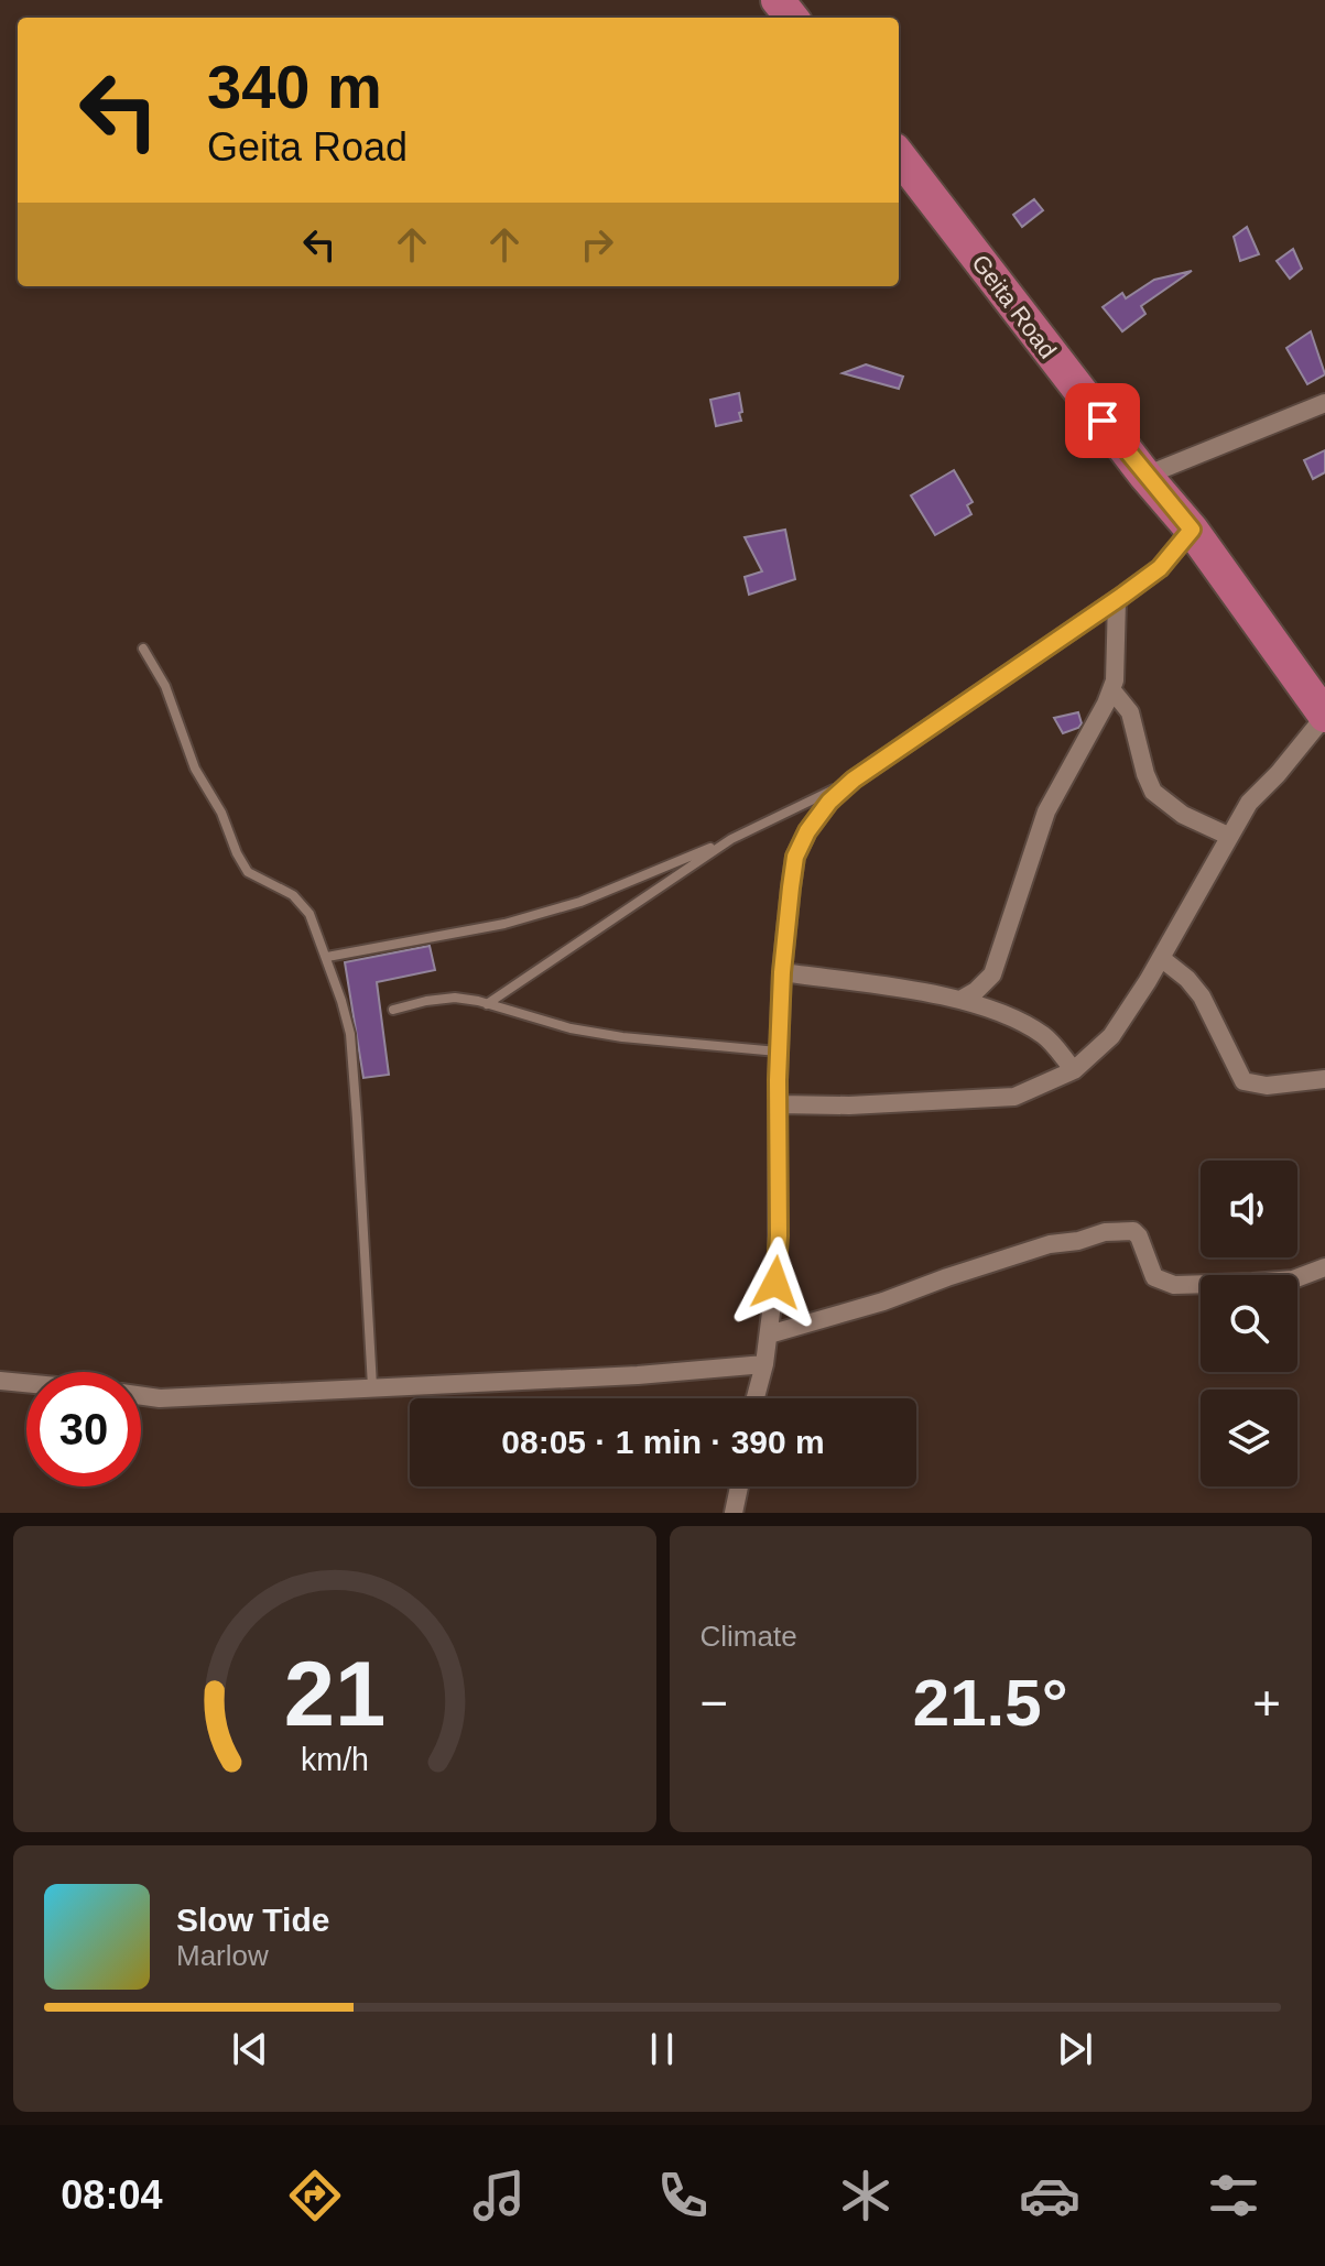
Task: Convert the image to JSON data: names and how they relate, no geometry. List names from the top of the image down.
{
  "streets": {
    "highway": ["Geita Road"]
  },
  "page": {
    "turn": ["340 m", "Geita Road"],
    "limit": "30",
    "trip": "08:05 · 1 min · 390 m",
    "tile": "Climate",
    "heat": ["−", "21.5°", "+"],
    "song": ["Slow Tide", "Marlow"],
    "tabs": "08:04",
    "gauge": ["21", "km/h"]
  }
}
